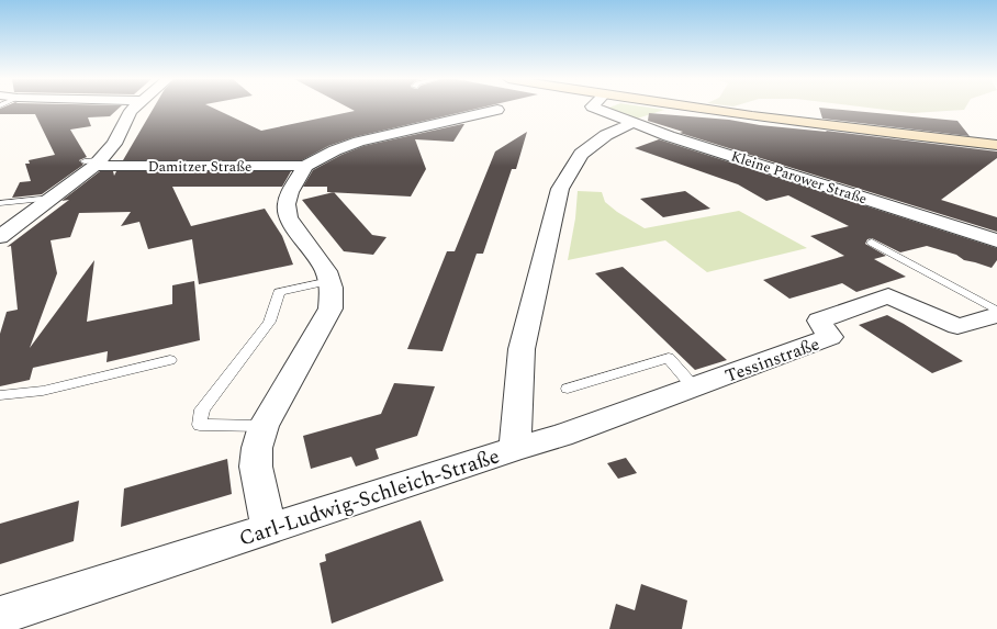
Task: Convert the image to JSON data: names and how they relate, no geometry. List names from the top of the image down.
{
  "streets": {
    "street": [
      "Damitzer Straße",
      "Kleine Parower Straße",
      "Tessinstraße",
      "Carl-Ludwig-Schleich-Straße"
    ]
  },
  "crossings": [
    ["Kleine Parower Straße", "Carl-Ludwig-Schleich-Straße"],
    ["Tessinstraße", "Carl-Ludwig-Schleich-Straße"]
  ]
}
